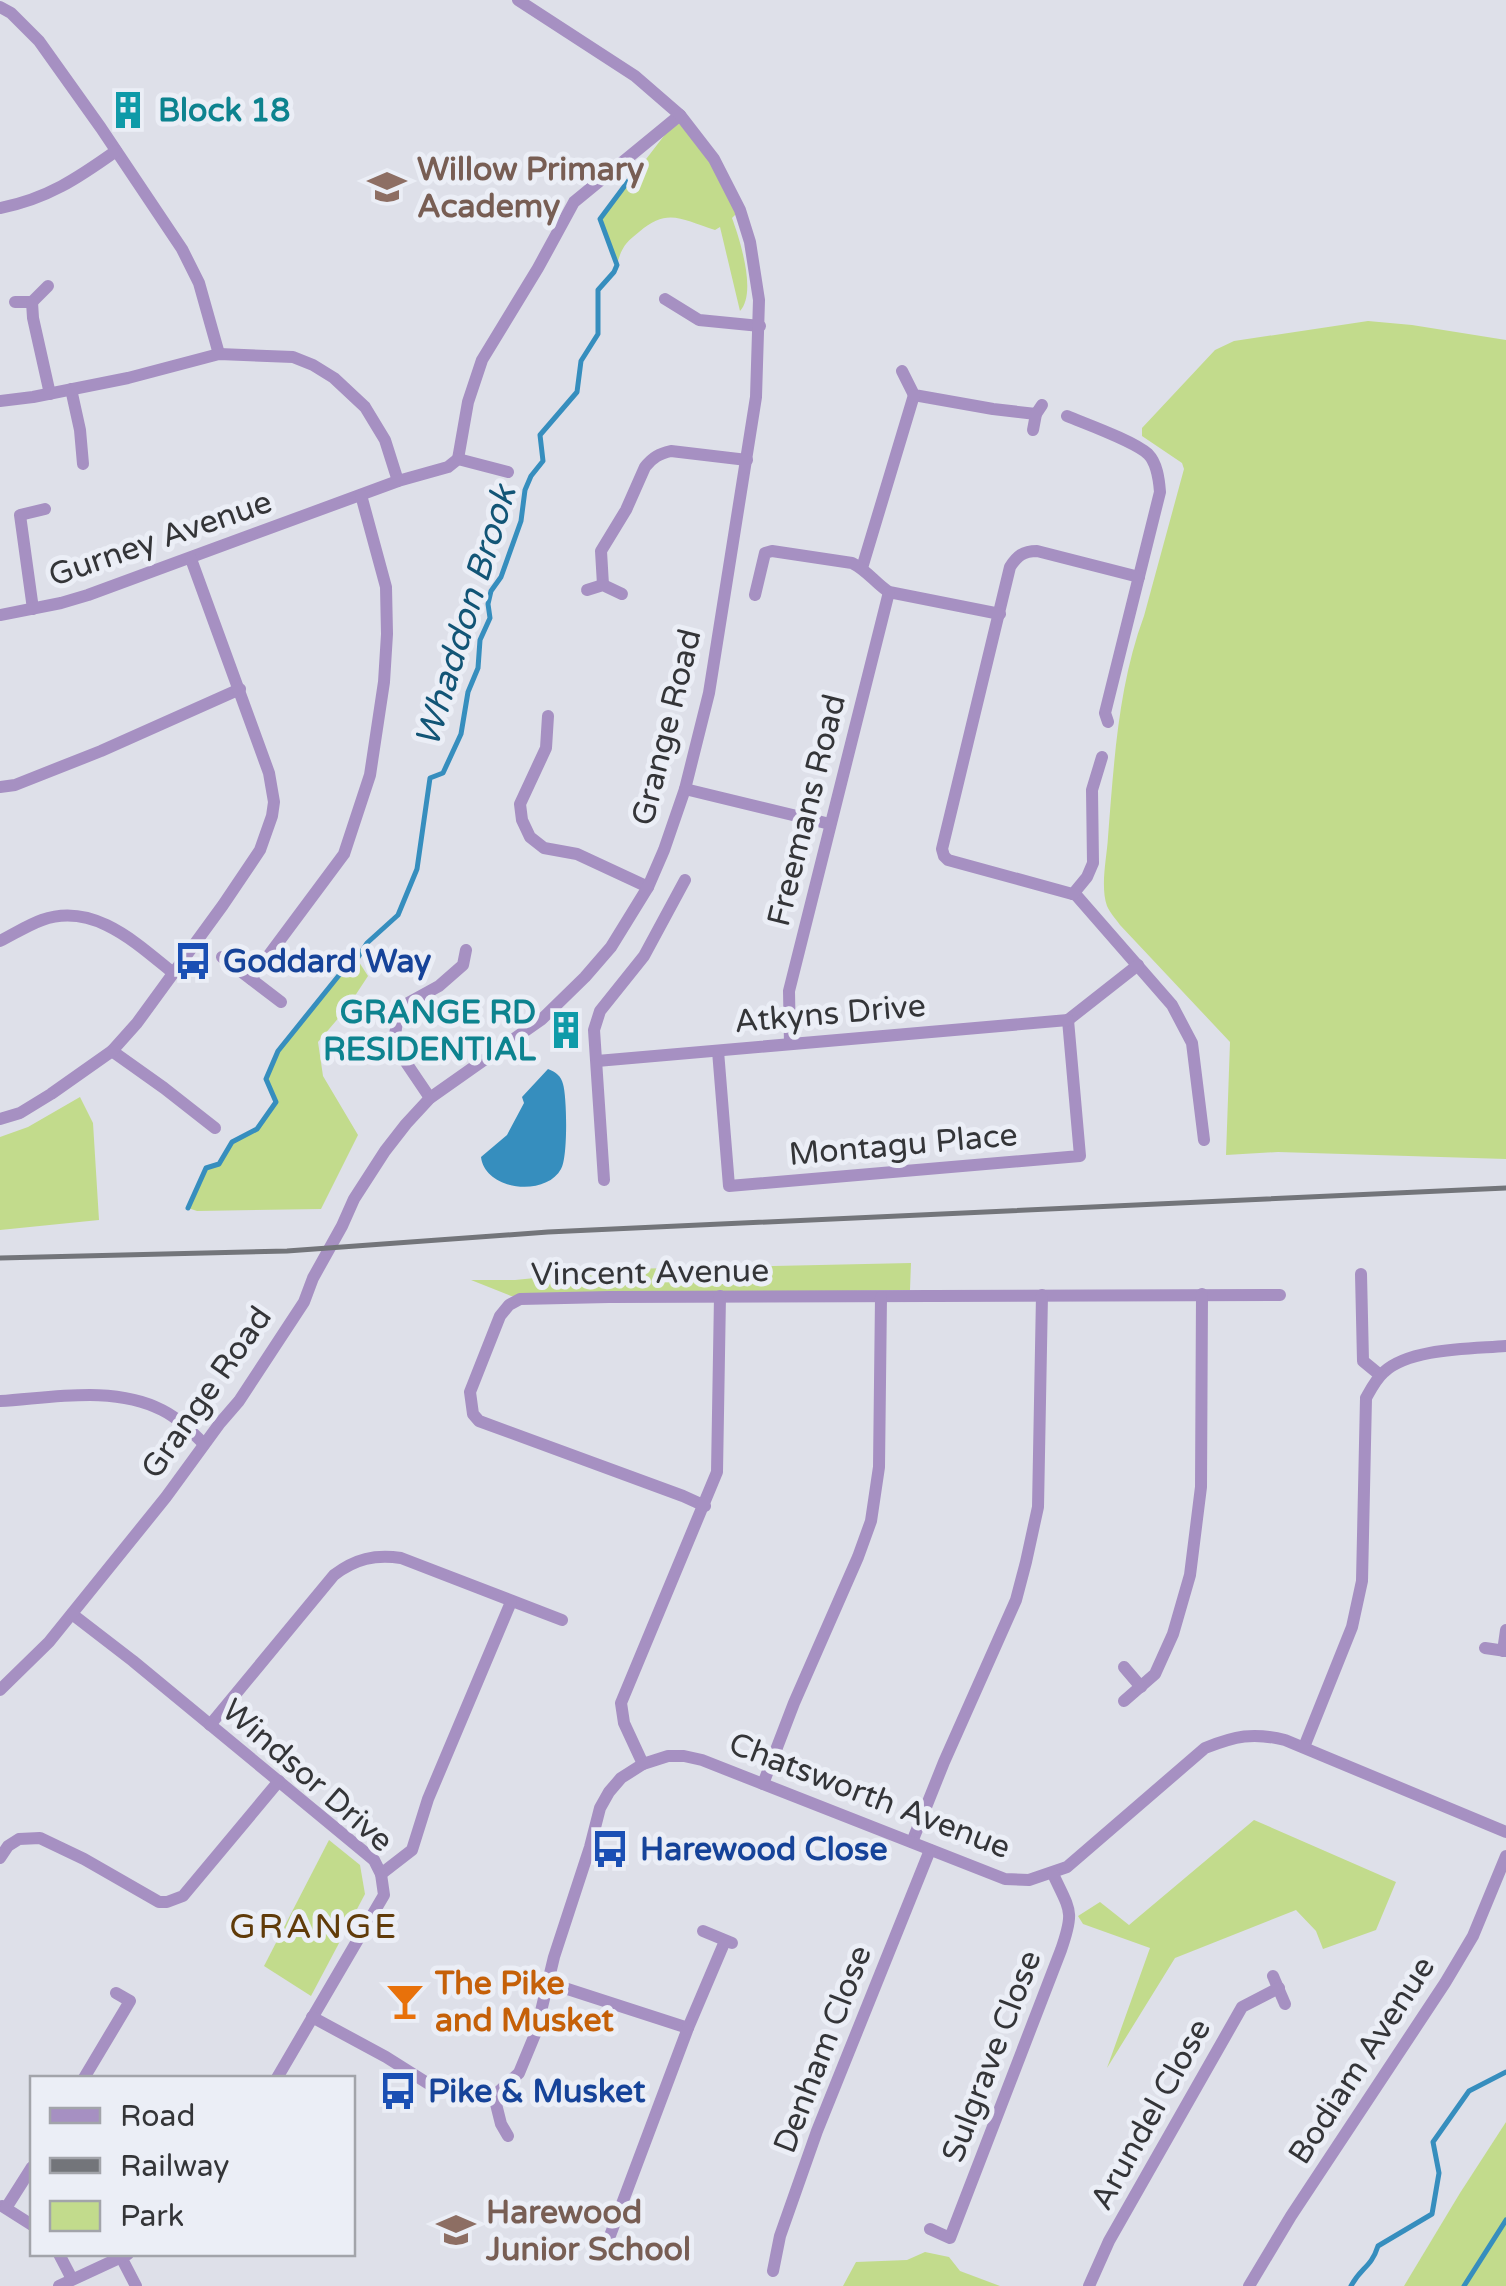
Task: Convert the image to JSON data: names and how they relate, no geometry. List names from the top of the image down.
{
  "streets": {
    "street": [
      "Gurney Avenue",
      "Grange Road",
      "Freemans Road",
      "Atkyns Drive",
      "Montagu Place",
      "Vincent Avenue",
      "Windsor Drive",
      "Chatsworth Avenue",
      "Denham Close",
      "Sulgrave Close",
      "Bodiam Avenue",
      "Arundel Close"
    ]
  },
  "crossings": [
    ["Grange Road", "Windsor Drive"],
    ["Freemans Road", "Atkyns Drive"],
    ["Atkyns Drive", "Montagu Place"],
    ["Chatsworth Avenue", "Denham Close"],
    ["Chatsworth Avenue", "Sulgrave Close"]
  ],
  "districts": ["GRANGE"],
  "water": ["Whaddon Brook"],
  "places": {
    "building": ["Block 18", "GRANGE RD RESIDENTIAL"],
    "school or university": ["Willow Primary Academy", "Harewood Junior School"],
    "bus stop": ["Goddard Way", "Harewood Close", "Pike & Musket"],
    "bar": ["The Pike and Musket"]
  },
  "legend": ["Road", "Railway", "Park"]
}
